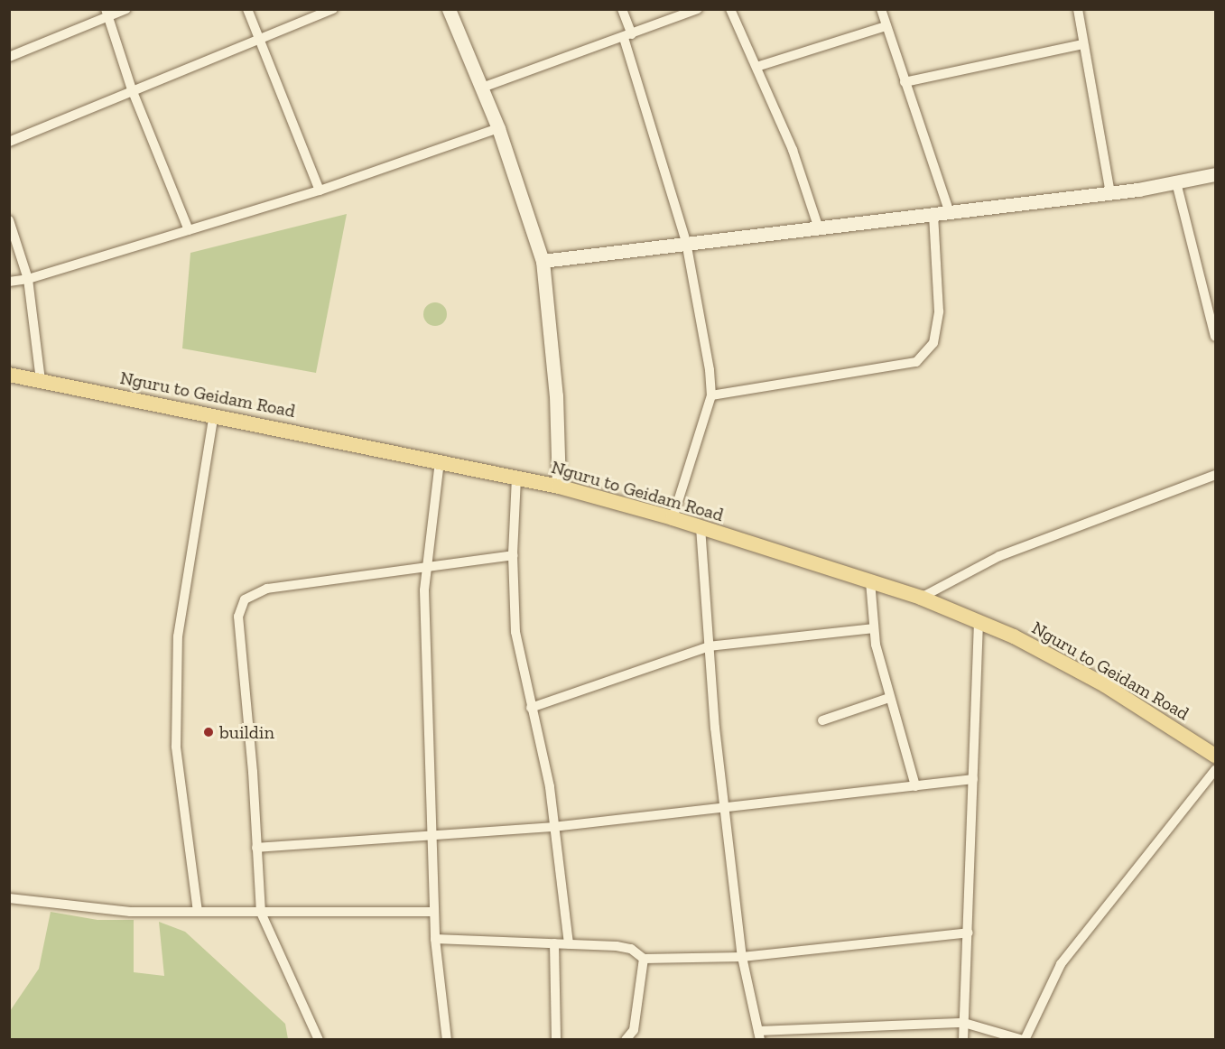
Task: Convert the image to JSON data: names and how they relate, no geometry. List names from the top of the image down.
{
  "streets": {
    "main road": ["Nguru to Geidam Road"]
  },
  "places": ["buildin"]
}
